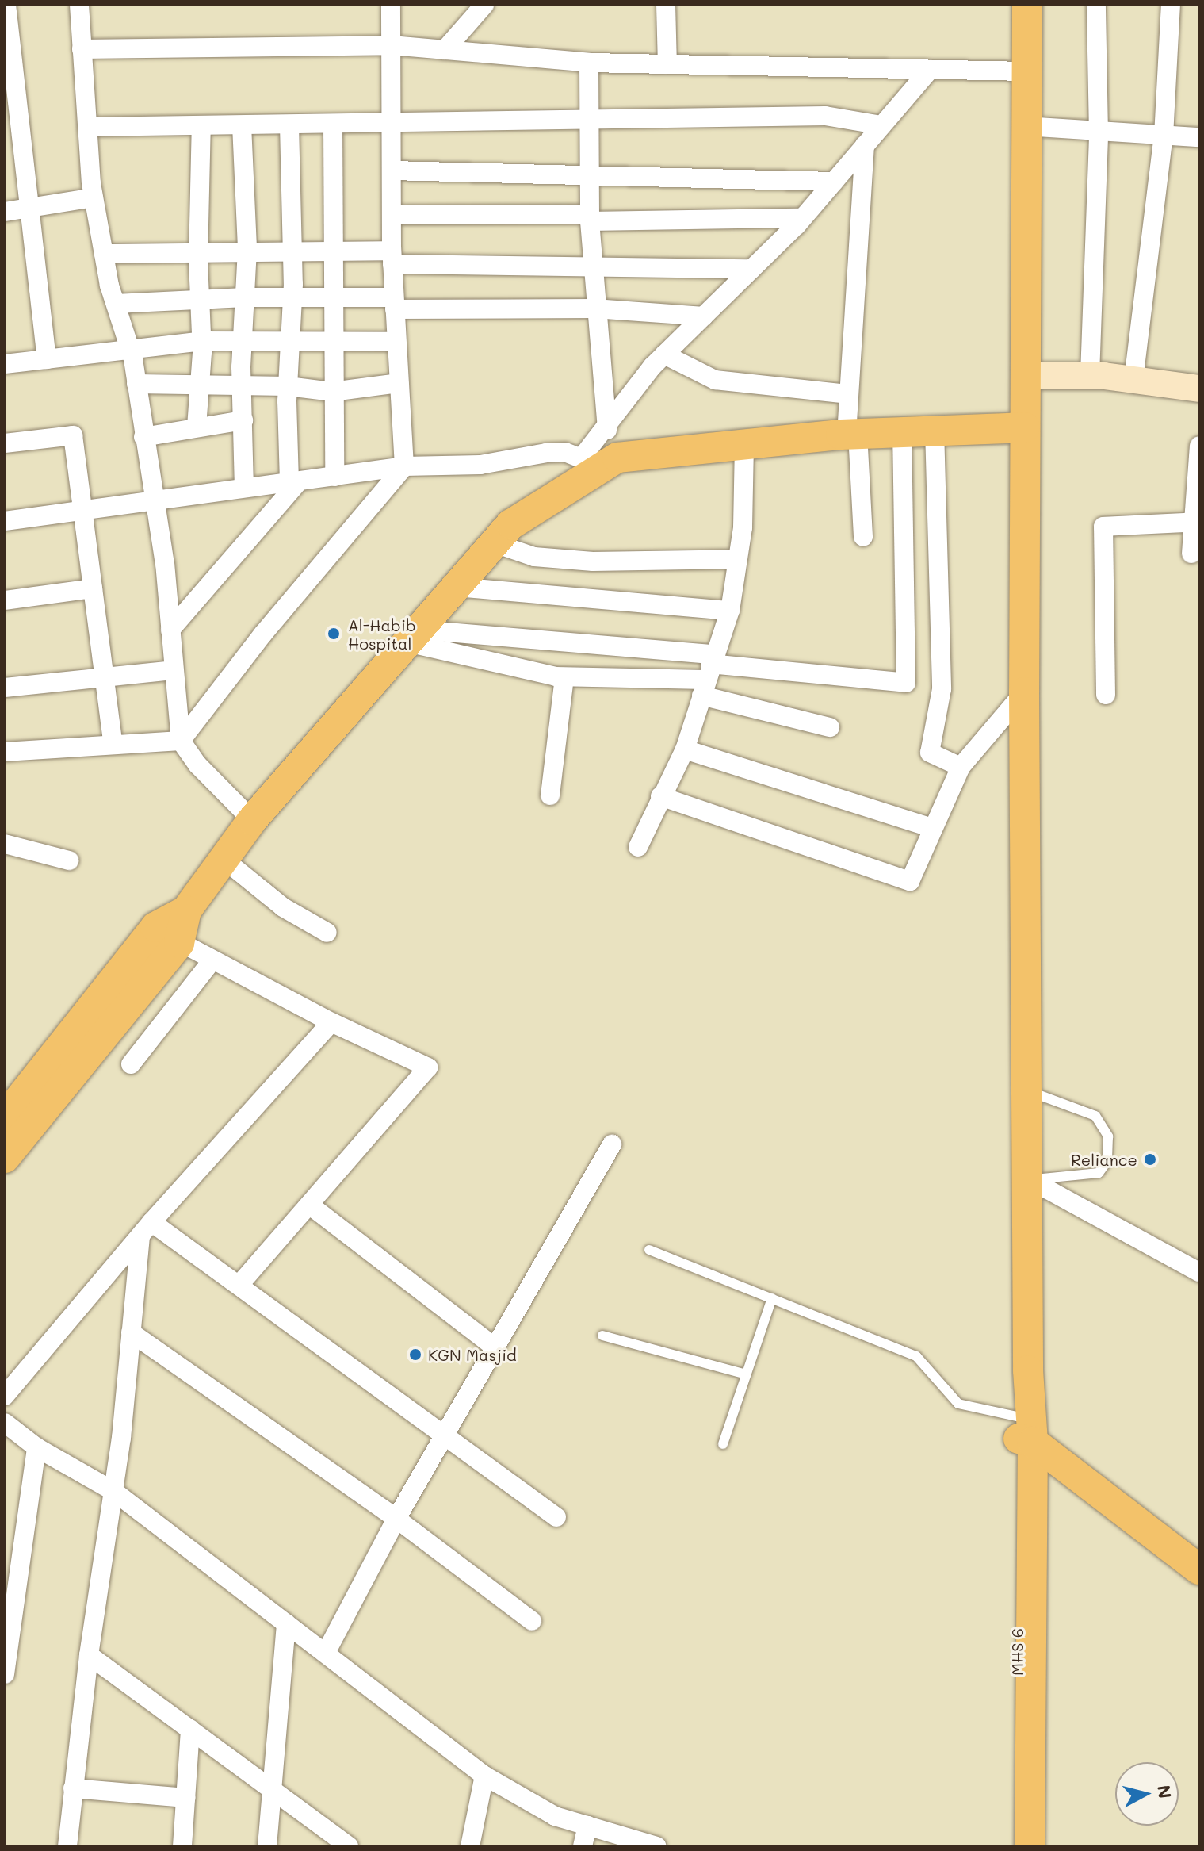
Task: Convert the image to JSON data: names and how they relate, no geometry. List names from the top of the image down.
{
  "streets": {
    "main road": ["MHS 6"]
  },
  "places": ["Al-Habib Hospital", "Reliance", "KGN Masjid"],
  "north": "right"
}
